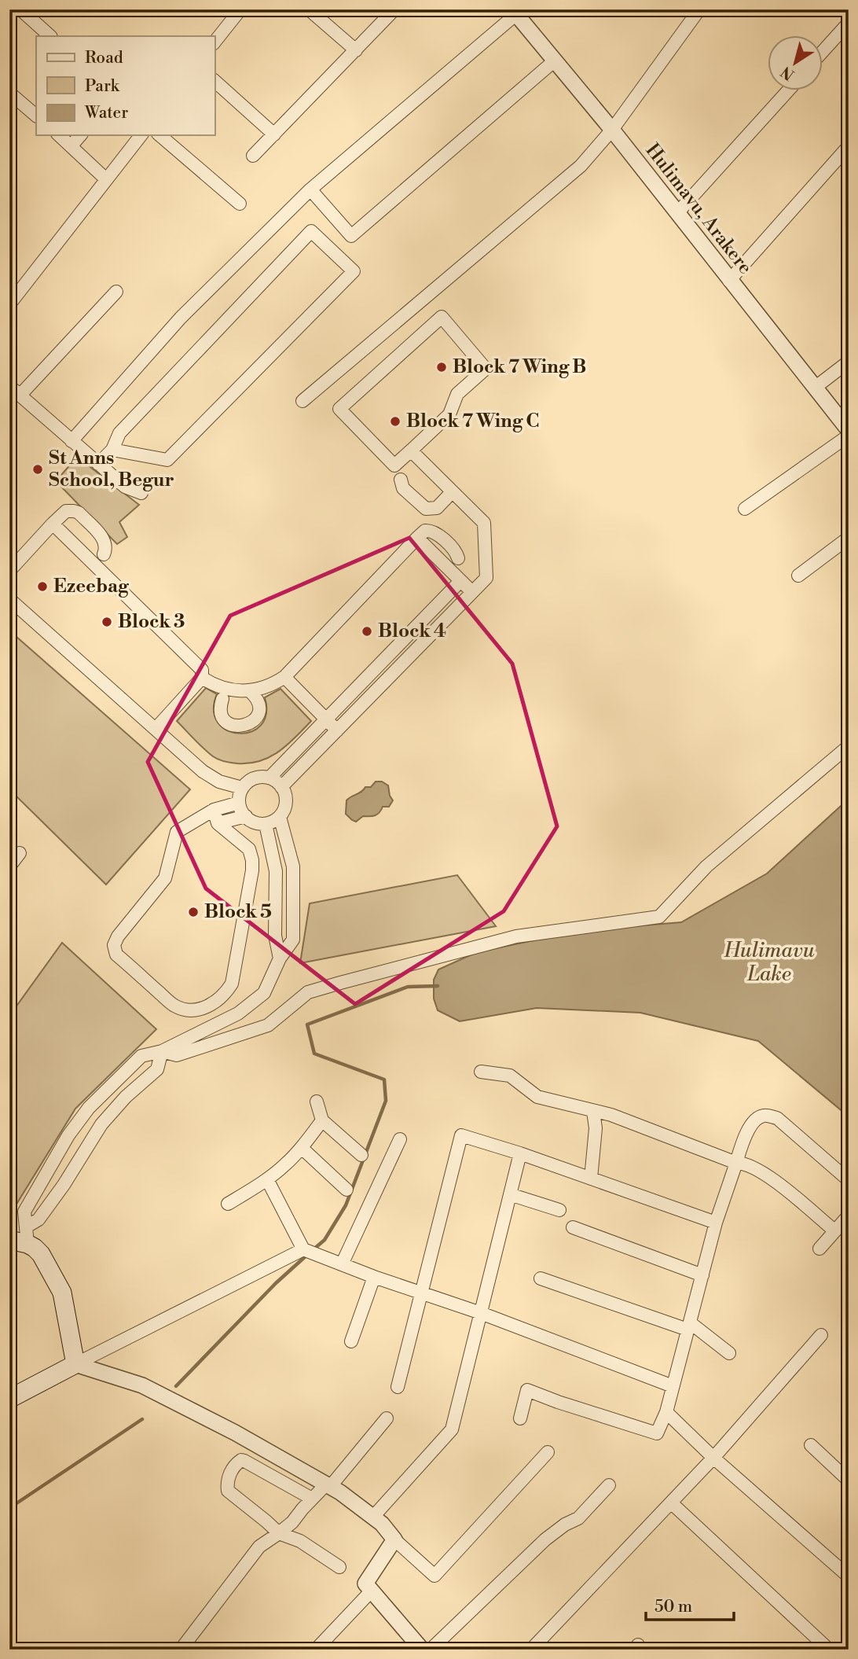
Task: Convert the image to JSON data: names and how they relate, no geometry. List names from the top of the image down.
{
  "streets": {
    "street": ["Hulimavu, Arakere"]
  },
  "water": ["Hulimavu Lake"],
  "places": [
    "Block 7 Wing B",
    "Block 7 Wing C",
    "St Anns School, Begur",
    "Ezeebag",
    "Block 3",
    "Block 4",
    "Block 5"
  ],
  "legend": ["Road", "Park", "Water"],
  "scale_bar": "50 m",
  "north": "bottom left"
}
